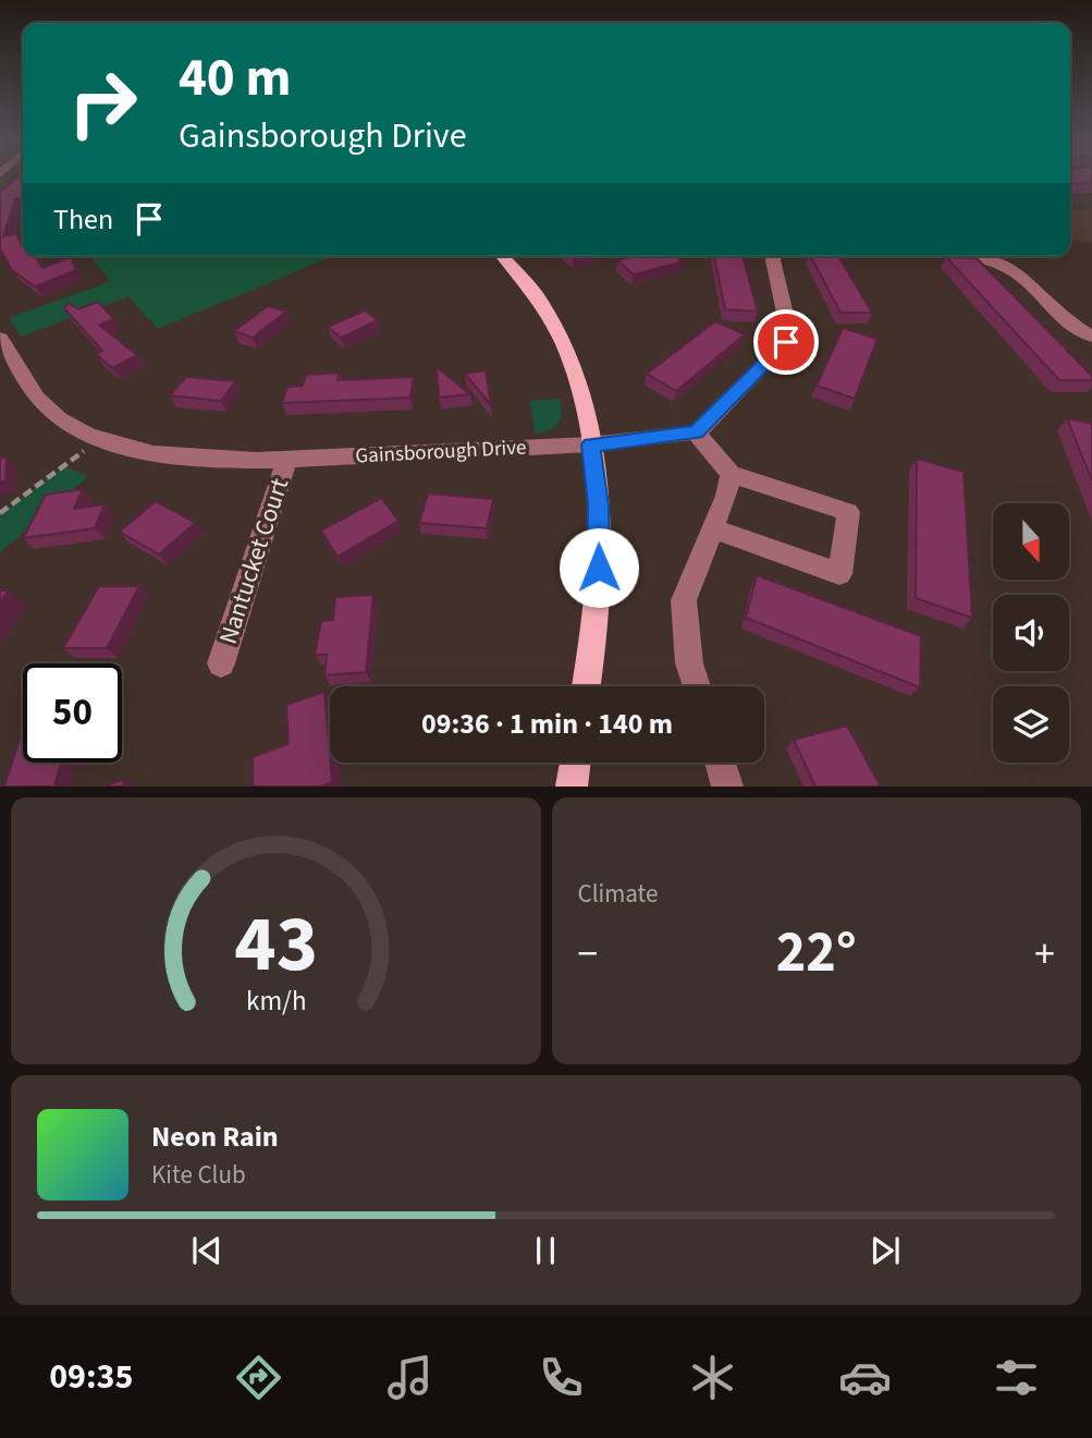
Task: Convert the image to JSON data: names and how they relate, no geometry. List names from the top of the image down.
{
  "streets": {
    "street": ["Gainsborough Drive", "Nantucket Court"]
  },
  "crossings": [
    ["Gainsborough Drive", "Nantucket Court"]
  ],
  "north": "bottom",
  "page": {
    "turn": ["40 m", "Gainsborough Drive"],
    "then": "Then",
    "limit": "50",
    "trip": "09:36 · 1 min · 140 m",
    "tile": "Climate",
    "heat": ["−", "22°", "+"],
    "song": ["Neon Rain", "Kite Club"],
    "tabs": "09:35",
    "gauge": ["43", "km/h"]
  }
}
